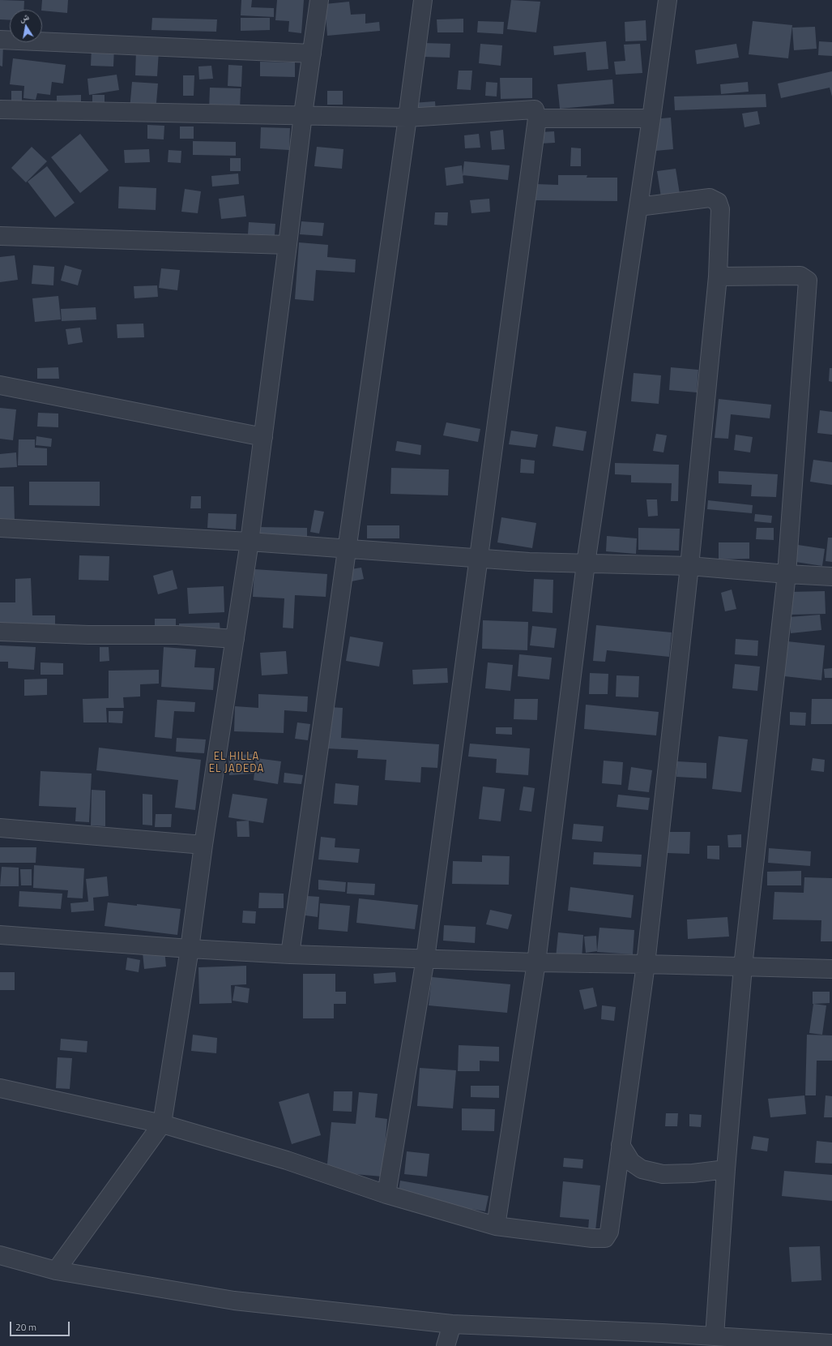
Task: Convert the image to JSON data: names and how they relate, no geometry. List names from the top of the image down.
{
  "districts": ["EL HILLA EL JADEDA"],
  "scale_bar": "20 m",
  "north": "top"
}
